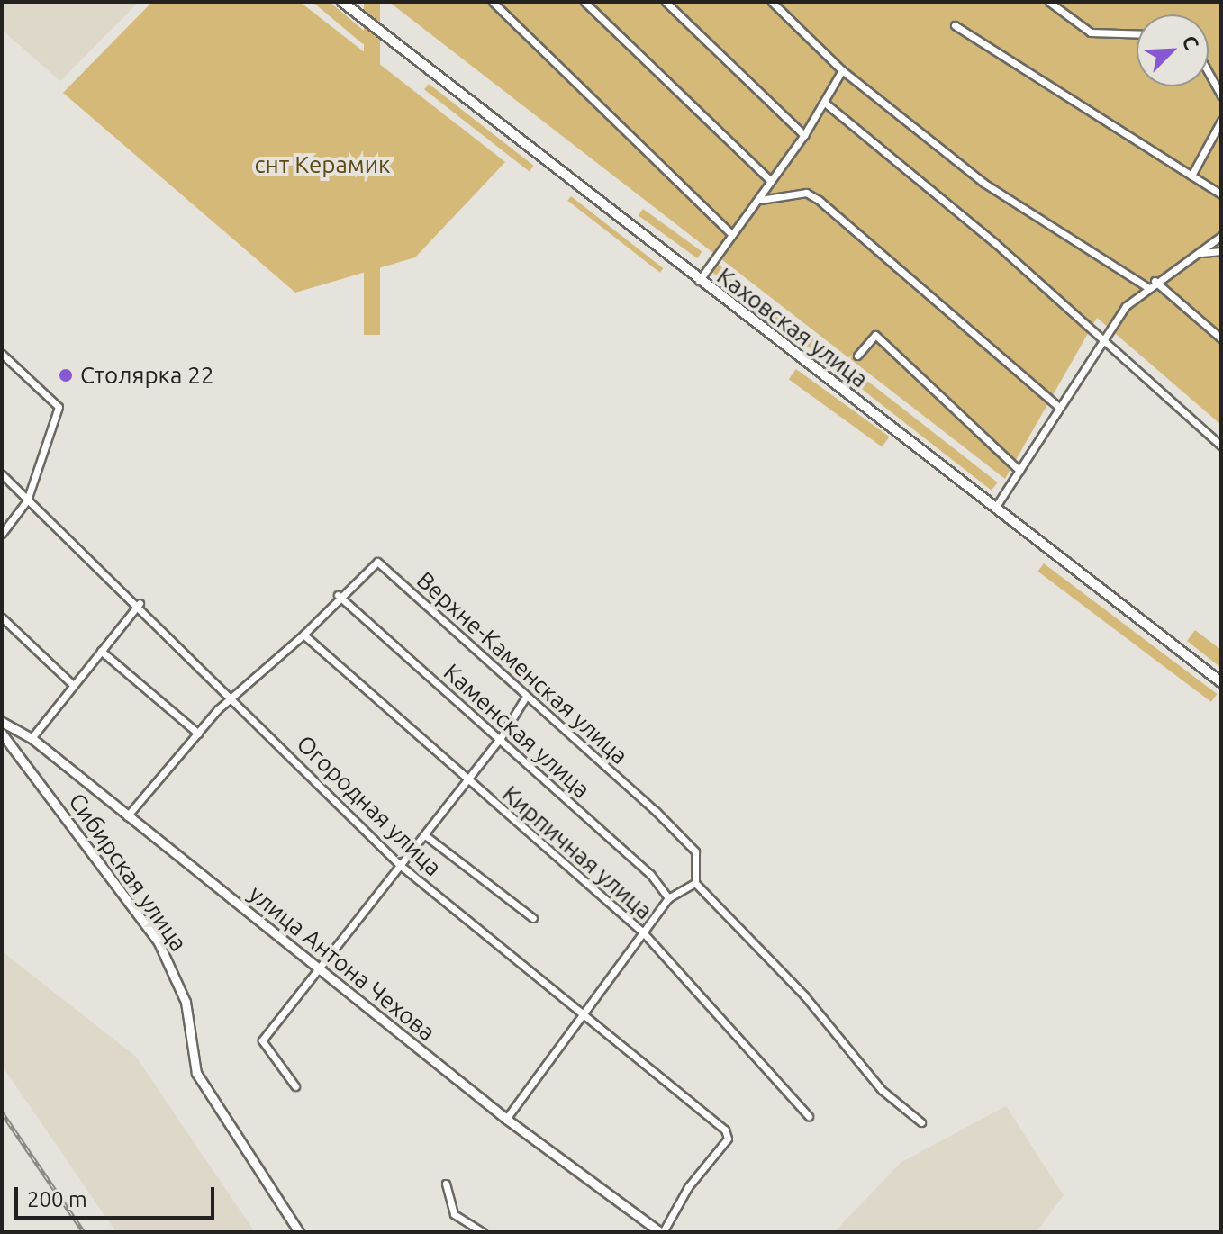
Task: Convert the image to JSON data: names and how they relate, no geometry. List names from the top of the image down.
{
  "streets": {
    "main road": ["Каховская улица"],
    "street": [
      "Верхне-Каменская улица",
      "Каменская улица",
      "Огородная улица",
      "Кирпичная улица",
      "Сибирская улица",
      "улица Антона Чехова"
    ]
  },
  "crossings": [
    ["Верхне-Каменская улица", "Каменская улица"],
    ["Верхне-Каменская улица", "Огородная улица"],
    ["Верхне-Каменская улица", "Кирпичная улица"],
    ["Верхне-Каменская улица", "улица Антона Чехова"],
    ["Огородная улица", "улица Антона Чехова"]
  ],
  "parks": ["снт Керамик"],
  "places": ["Столярка 22"],
  "scale_bar": "200 m",
  "north": "top right"
}
